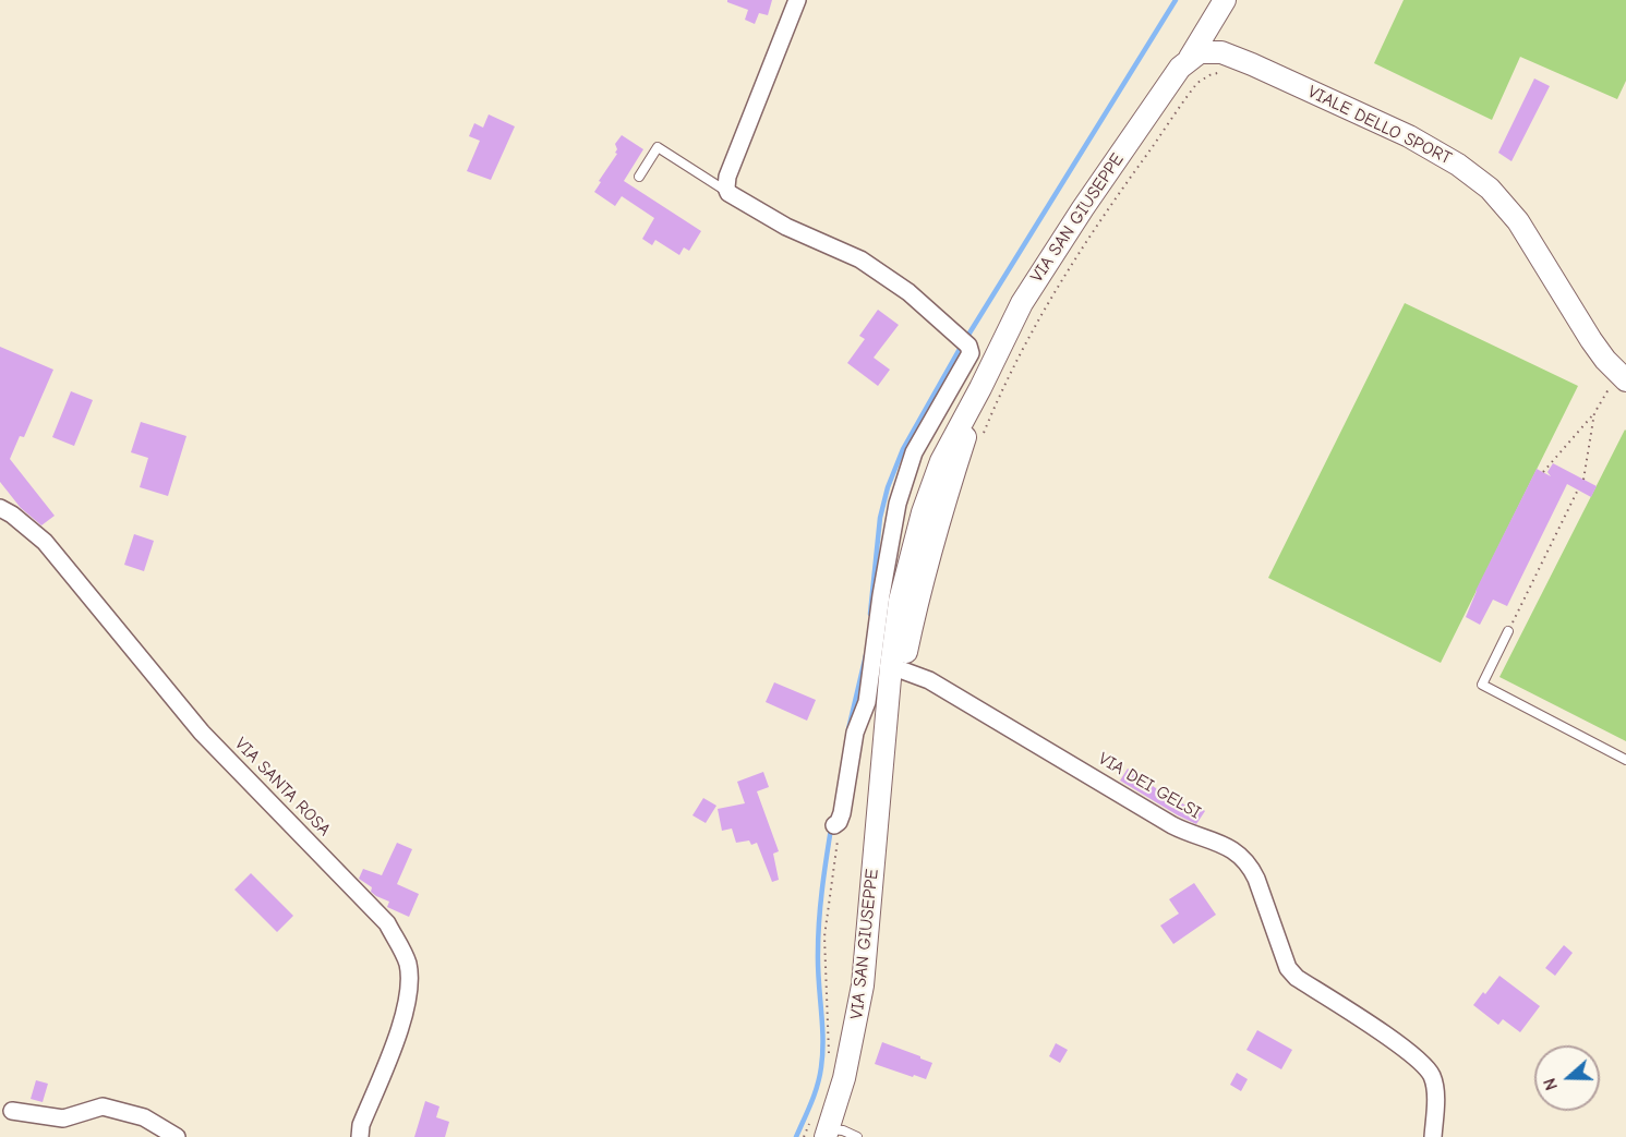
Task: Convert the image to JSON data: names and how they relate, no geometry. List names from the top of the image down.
{
  "streets": {
    "street": [
      "VIALE DELLO SPORT",
      "VIA SAN GIUSEPPE",
      "VIA DEI GELSI",
      "VIA SANTA ROSA"
    ]
  },
  "crossings": [
    ["VIALE DELLO SPORT", "VIA SAN GIUSEPPE"],
    ["VIA SAN GIUSEPPE", "VIA DEI GELSI"]
  ],
  "north": "left"
}
